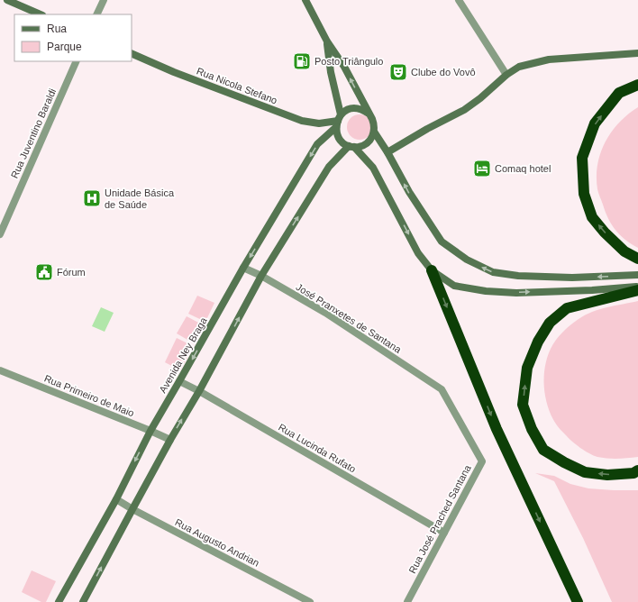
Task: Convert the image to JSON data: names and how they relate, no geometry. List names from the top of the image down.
{
  "streets": {
    "street": [
      "Rua Nicola Stefano",
      "Rua Juventino Baraldi",
      "José Pranxetes de Santana",
      "Avenida Ney Braga",
      "Rua Primeiro de Maio",
      "Rua Lucinda Rufato",
      "Rua José Prached Santana",
      "Rua Augusto Andrian"
    ]
  },
  "crossings": [
    ["Rua Nicola Stefano", "Avenida Ney Braga"],
    ["José Pranxetes de Santana", "Avenida Ney Braga"],
    ["José Pranxetes de Santana", "Rua José Prached Santana"],
    ["Avenida Ney Braga", "Rua Primeiro de Maio"],
    ["Avenida Ney Braga", "Rua Lucinda Rufato"],
    ["Avenida Ney Braga", "Rua Augusto Andrian"],
    ["Rua Lucinda Rufato", "Rua José Prached Santana"]
  ],
  "places": {
    "fuel station": ["Posto Triângulo"],
    "theatre": ["Clube do Vovô"],
    "hotel": ["Comaq hotel"],
    "hospital": ["Unidade Básica de Saúde"],
    "public building": ["Fórum"]
  },
  "legend": ["Rua", "Parque"]
}
